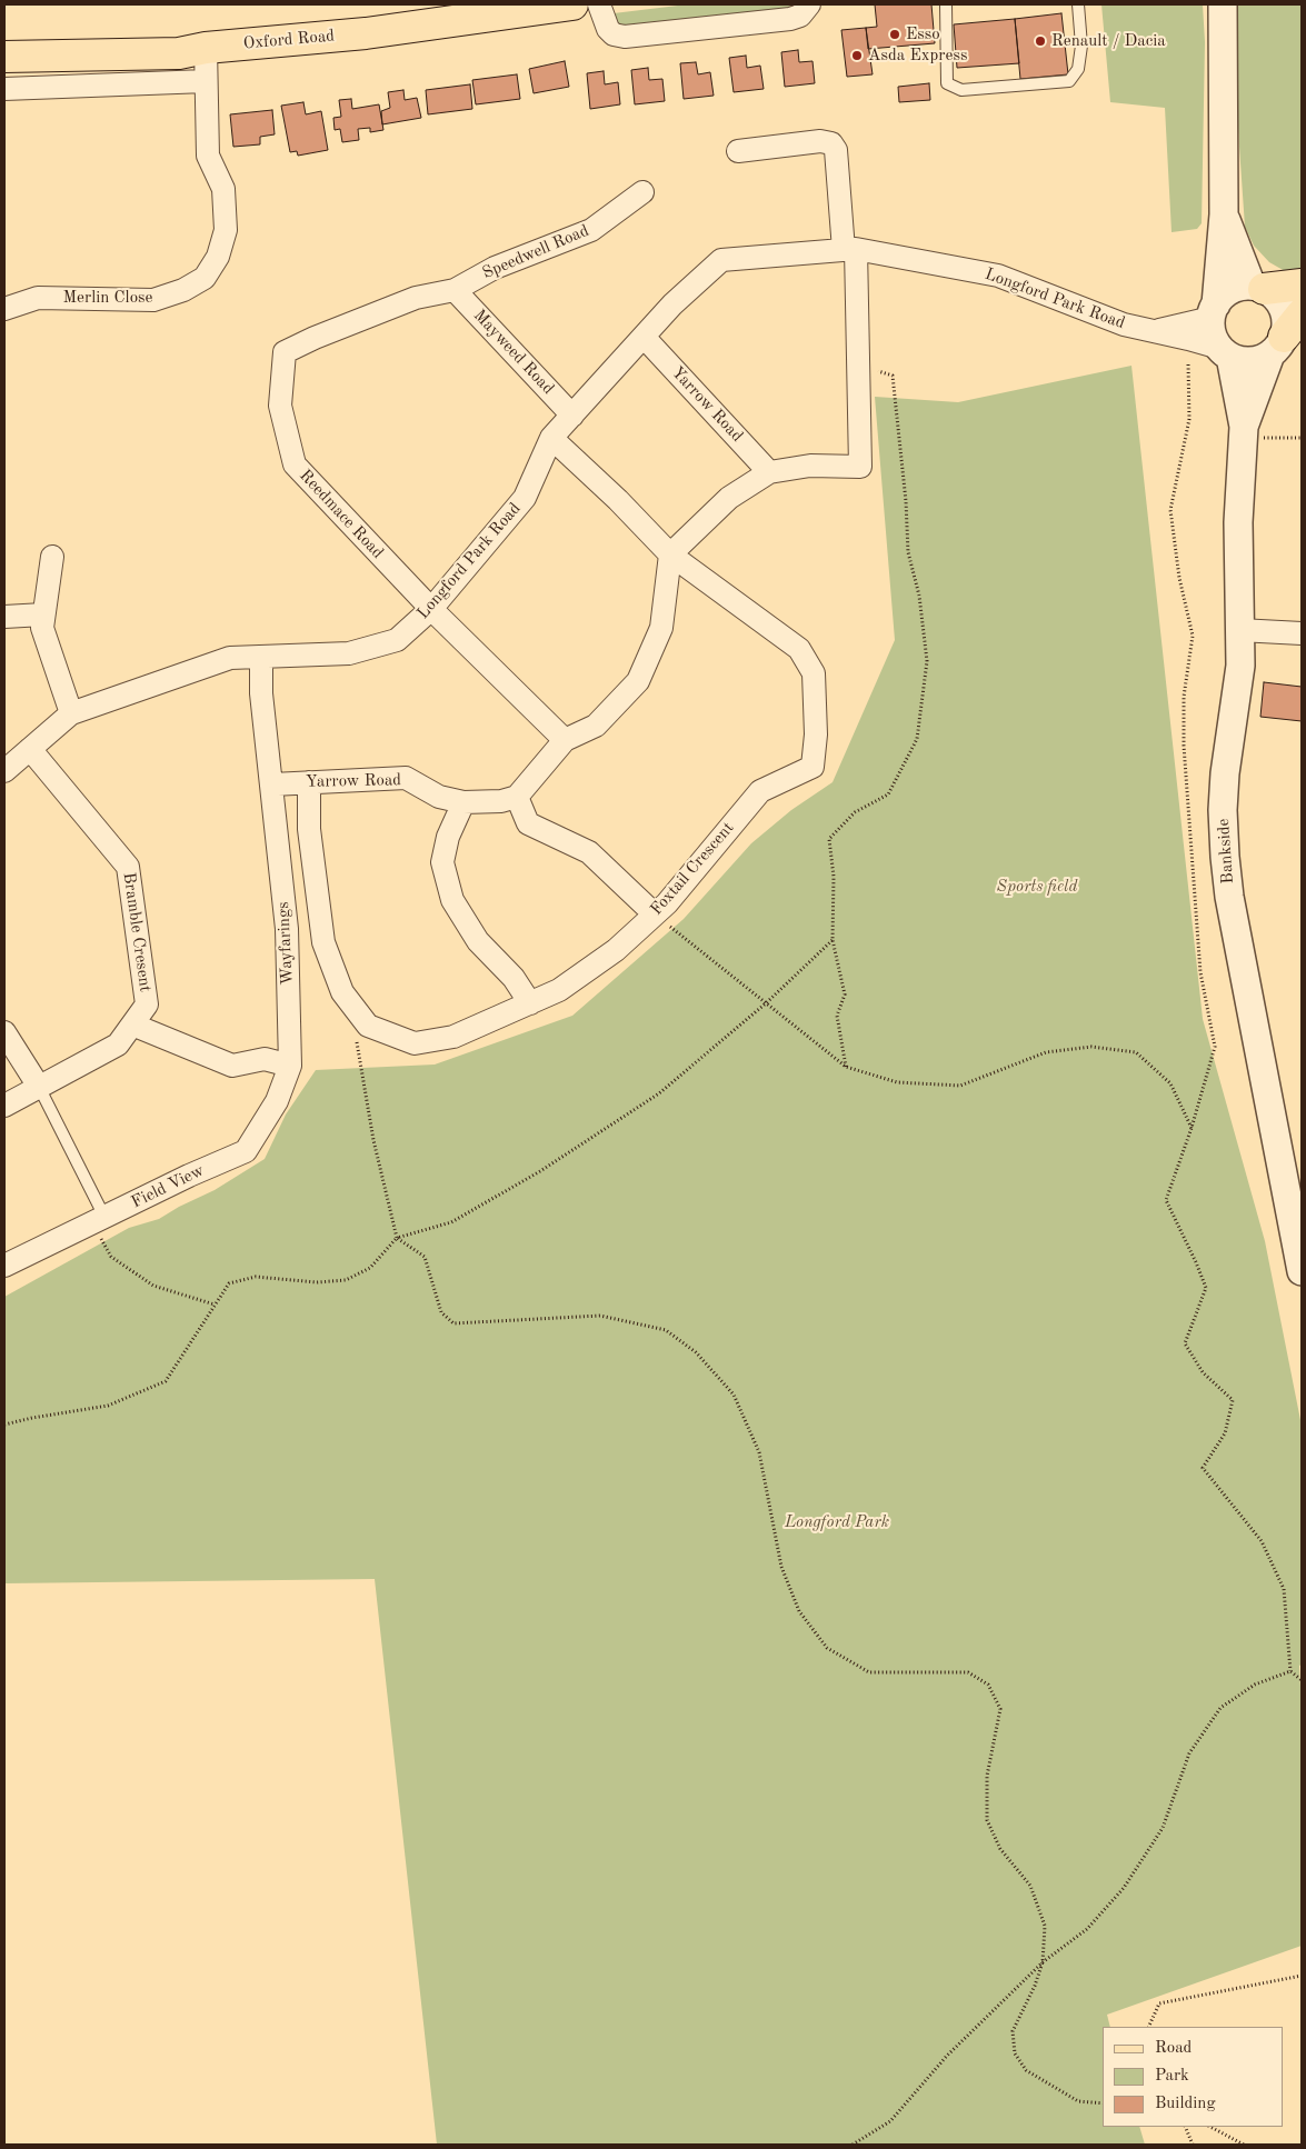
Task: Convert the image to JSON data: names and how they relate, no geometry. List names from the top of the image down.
{
  "streets": {
    "main road": ["Oxford Road"],
    "street": [
      "Speedwell Road",
      "Merlin Close",
      "Longford Park Road",
      "Mayweed Road",
      "Yarrow Road",
      "Reedmace Road",
      "Bankside",
      "Foxtail Crescent",
      "Bramble Cresent",
      "Wayfarings",
      "Field View"
    ]
  },
  "crossings": [
    ["Oxford Road", "Merlin Close"],
    ["Speedwell Road", "Mayweed Road"],
    ["Speedwell Road", "Reedmace Road"],
    ["Longford Park Road", "Mayweed Road"],
    ["Longford Park Road", "Yarrow Road"],
    ["Longford Park Road", "Reedmace Road"],
    ["Longford Park Road", "Bankside"],
    ["Longford Park Road", "Bramble Cresent"],
    ["Longford Park Road", "Wayfarings"],
    ["Mayweed Road", "Reedmace Road"],
    ["Yarrow Road", "Foxtail Crescent"],
    ["Yarrow Road", "Wayfarings"],
    ["Wayfarings", "Field View"]
  ],
  "parks": ["Sports field", "Longford Park"],
  "places": ["Esso", "Renault / Dacia", "Asda Express"],
  "legend": ["Road", "Park", "Building"]
}
